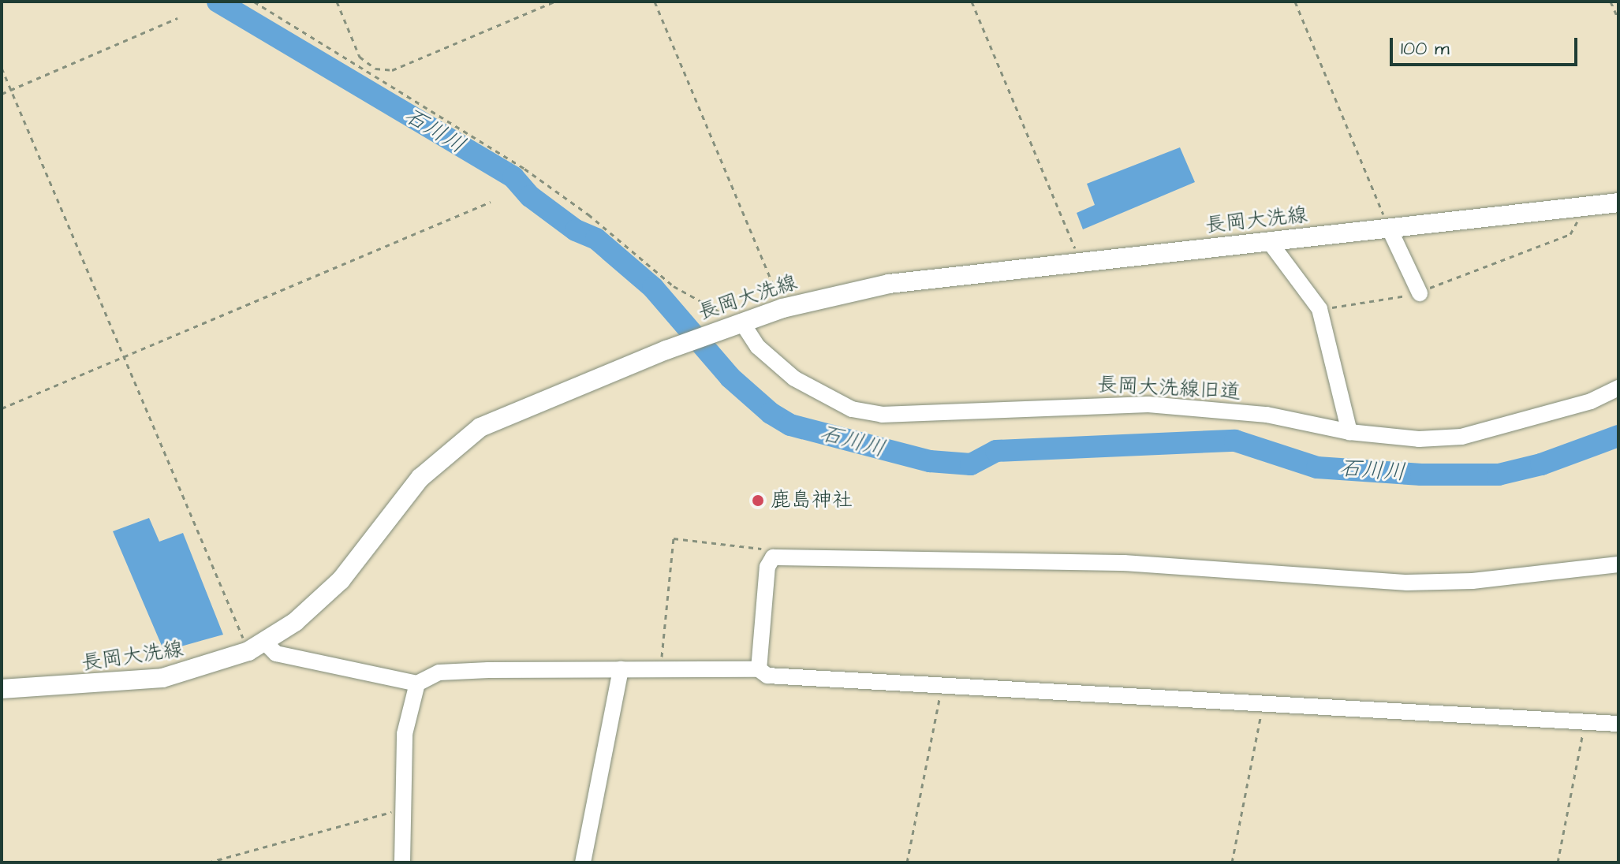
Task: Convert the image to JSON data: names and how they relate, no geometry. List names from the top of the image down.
{
  "streets": {
    "main road": ["長岡大洗線"],
    "street": ["長岡大洗線旧道"]
  },
  "crossings": [
    ["長岡大洗線", "長岡大洗線旧道"]
  ],
  "water": ["石川川"],
  "places": ["鹿島神社"],
  "scale_bar": "100 m"
}
